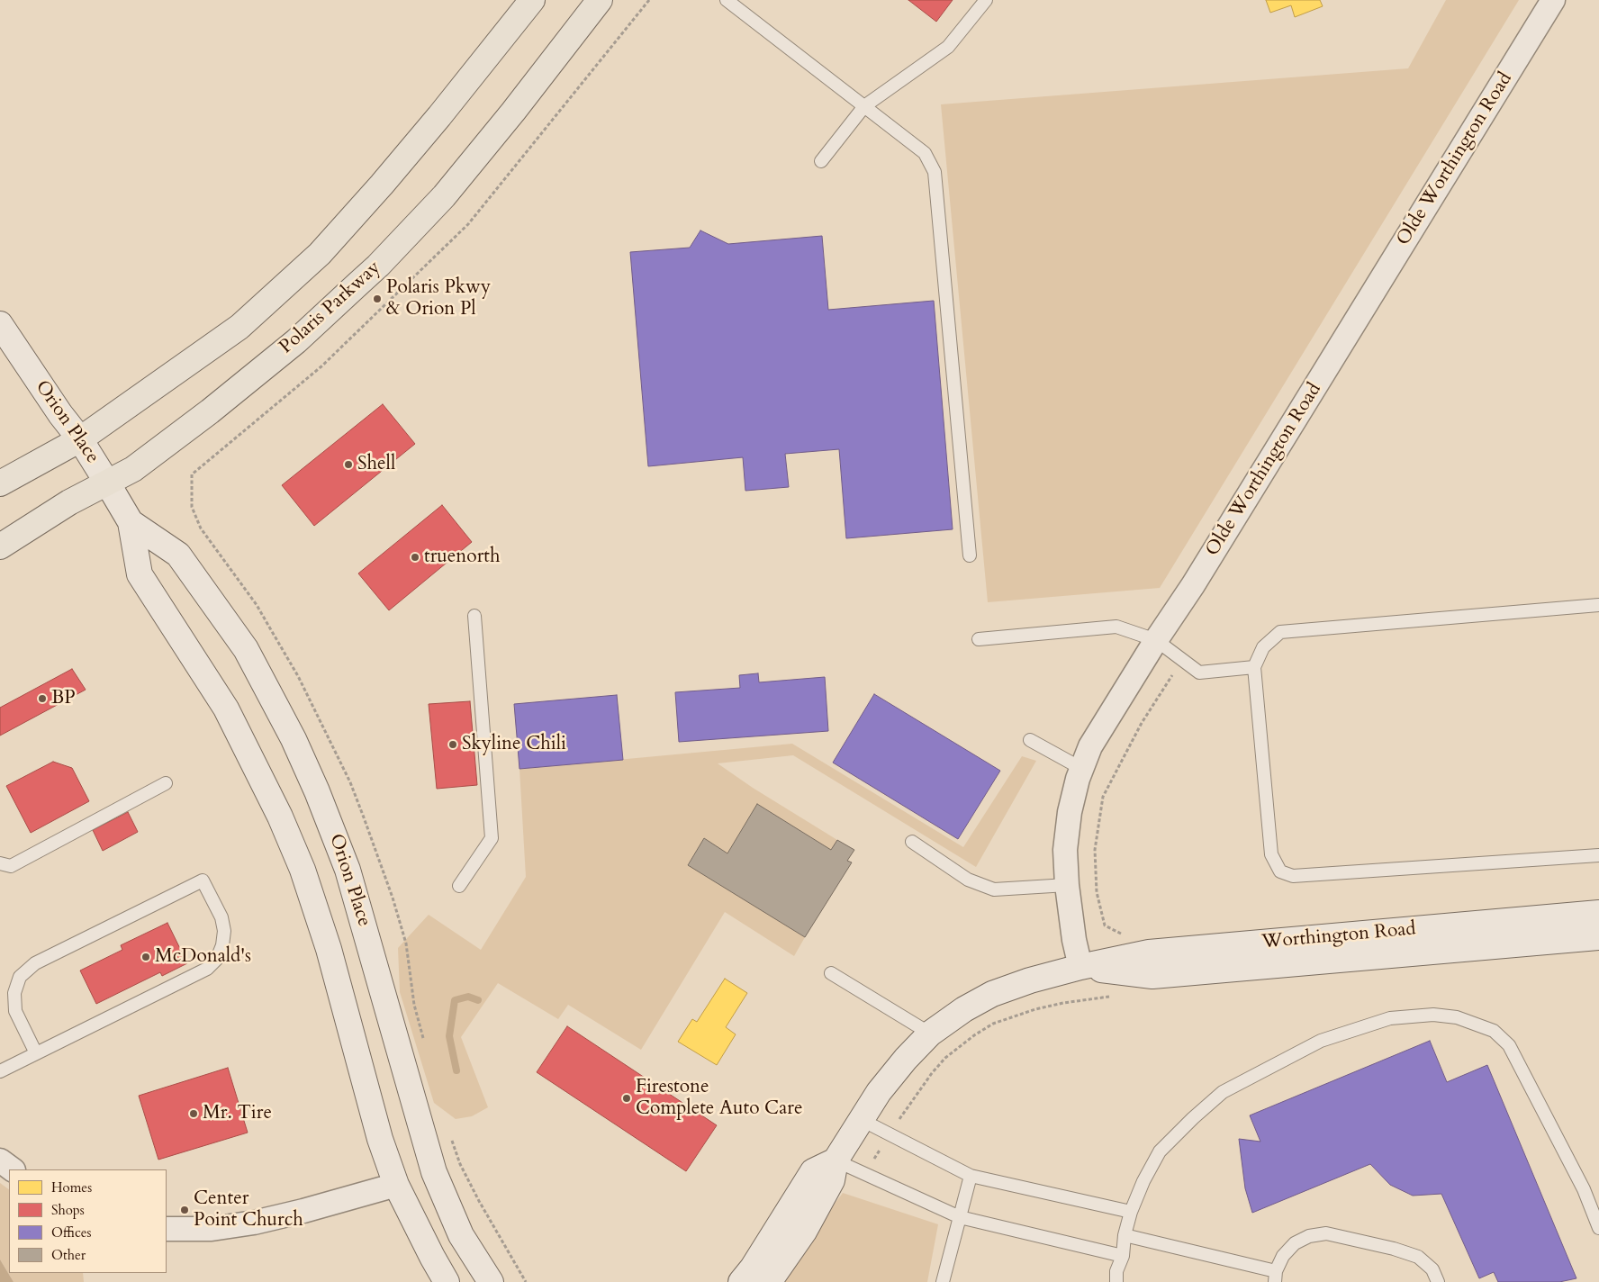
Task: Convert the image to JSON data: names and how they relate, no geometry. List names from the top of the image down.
{
  "streets": {
    "main road": ["Polaris Parkway", "Orion Place", "Worthington Road"],
    "street": ["Olde Worthington Road"]
  },
  "crossings": [
    ["Olde Worthington Road", "Worthington Road"],
    ["Polaris Parkway", "Orion Place"]
  ],
  "places": [
    "Polaris Pkwy & Orion Pl",
    "Shell",
    "truenorth",
    "BP",
    "Skyline Chili",
    "McDonald's",
    "Firestone Complete Auto Care",
    "Mr. Tire",
    "Center Point Church"
  ],
  "legend": [
    "Homes",
    "Shops",
    "Offices",
    "Other"
  ]
}
